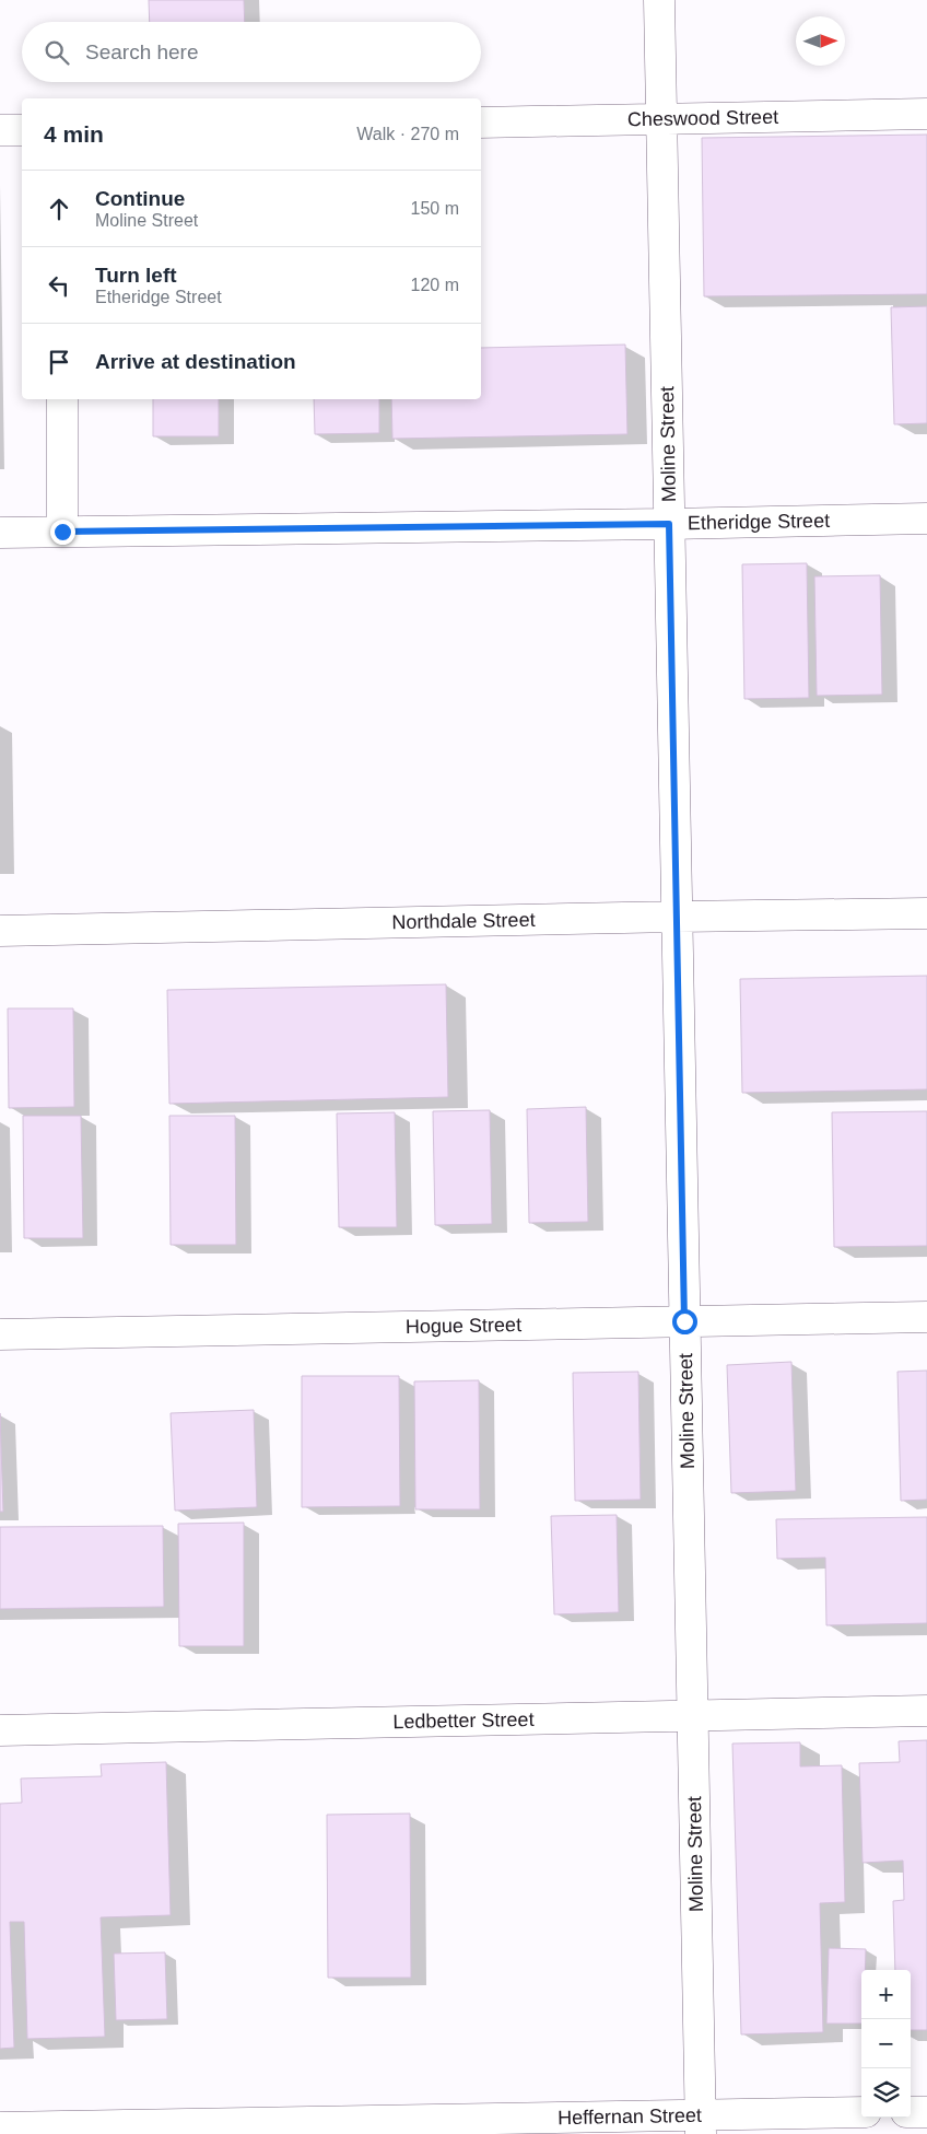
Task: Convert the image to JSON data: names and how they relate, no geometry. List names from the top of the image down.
{
  "streets": {
    "street": [
      "Cheswood Street",
      "Moline Street",
      "Etheridge Street",
      "Northdale Street",
      "Hogue Street",
      "Ledbetter Street",
      "Heffernan Street"
    ]
  },
  "crossings": [
    ["Cheswood Street", "Moline Street"],
    ["Moline Street", "Etheridge Street"],
    ["Moline Street", "Northdale Street"],
    ["Moline Street", "Hogue Street"],
    ["Moline Street", "Ledbetter Street"],
    ["Moline Street", "Heffernan Street"]
  ],
  "north": "right",
  "page": {
    "search": "Search here",
    "heading": ["4 min", "Walk · 270 m"],
    "list": [
      ["Continue", "Moline Street", "150 m"],
      ["Turn left", "Etheridge Street", "120 m"],
      "Arrive at destination"
    ],
    "map_buttons": ["+", "−"]
  }
}
